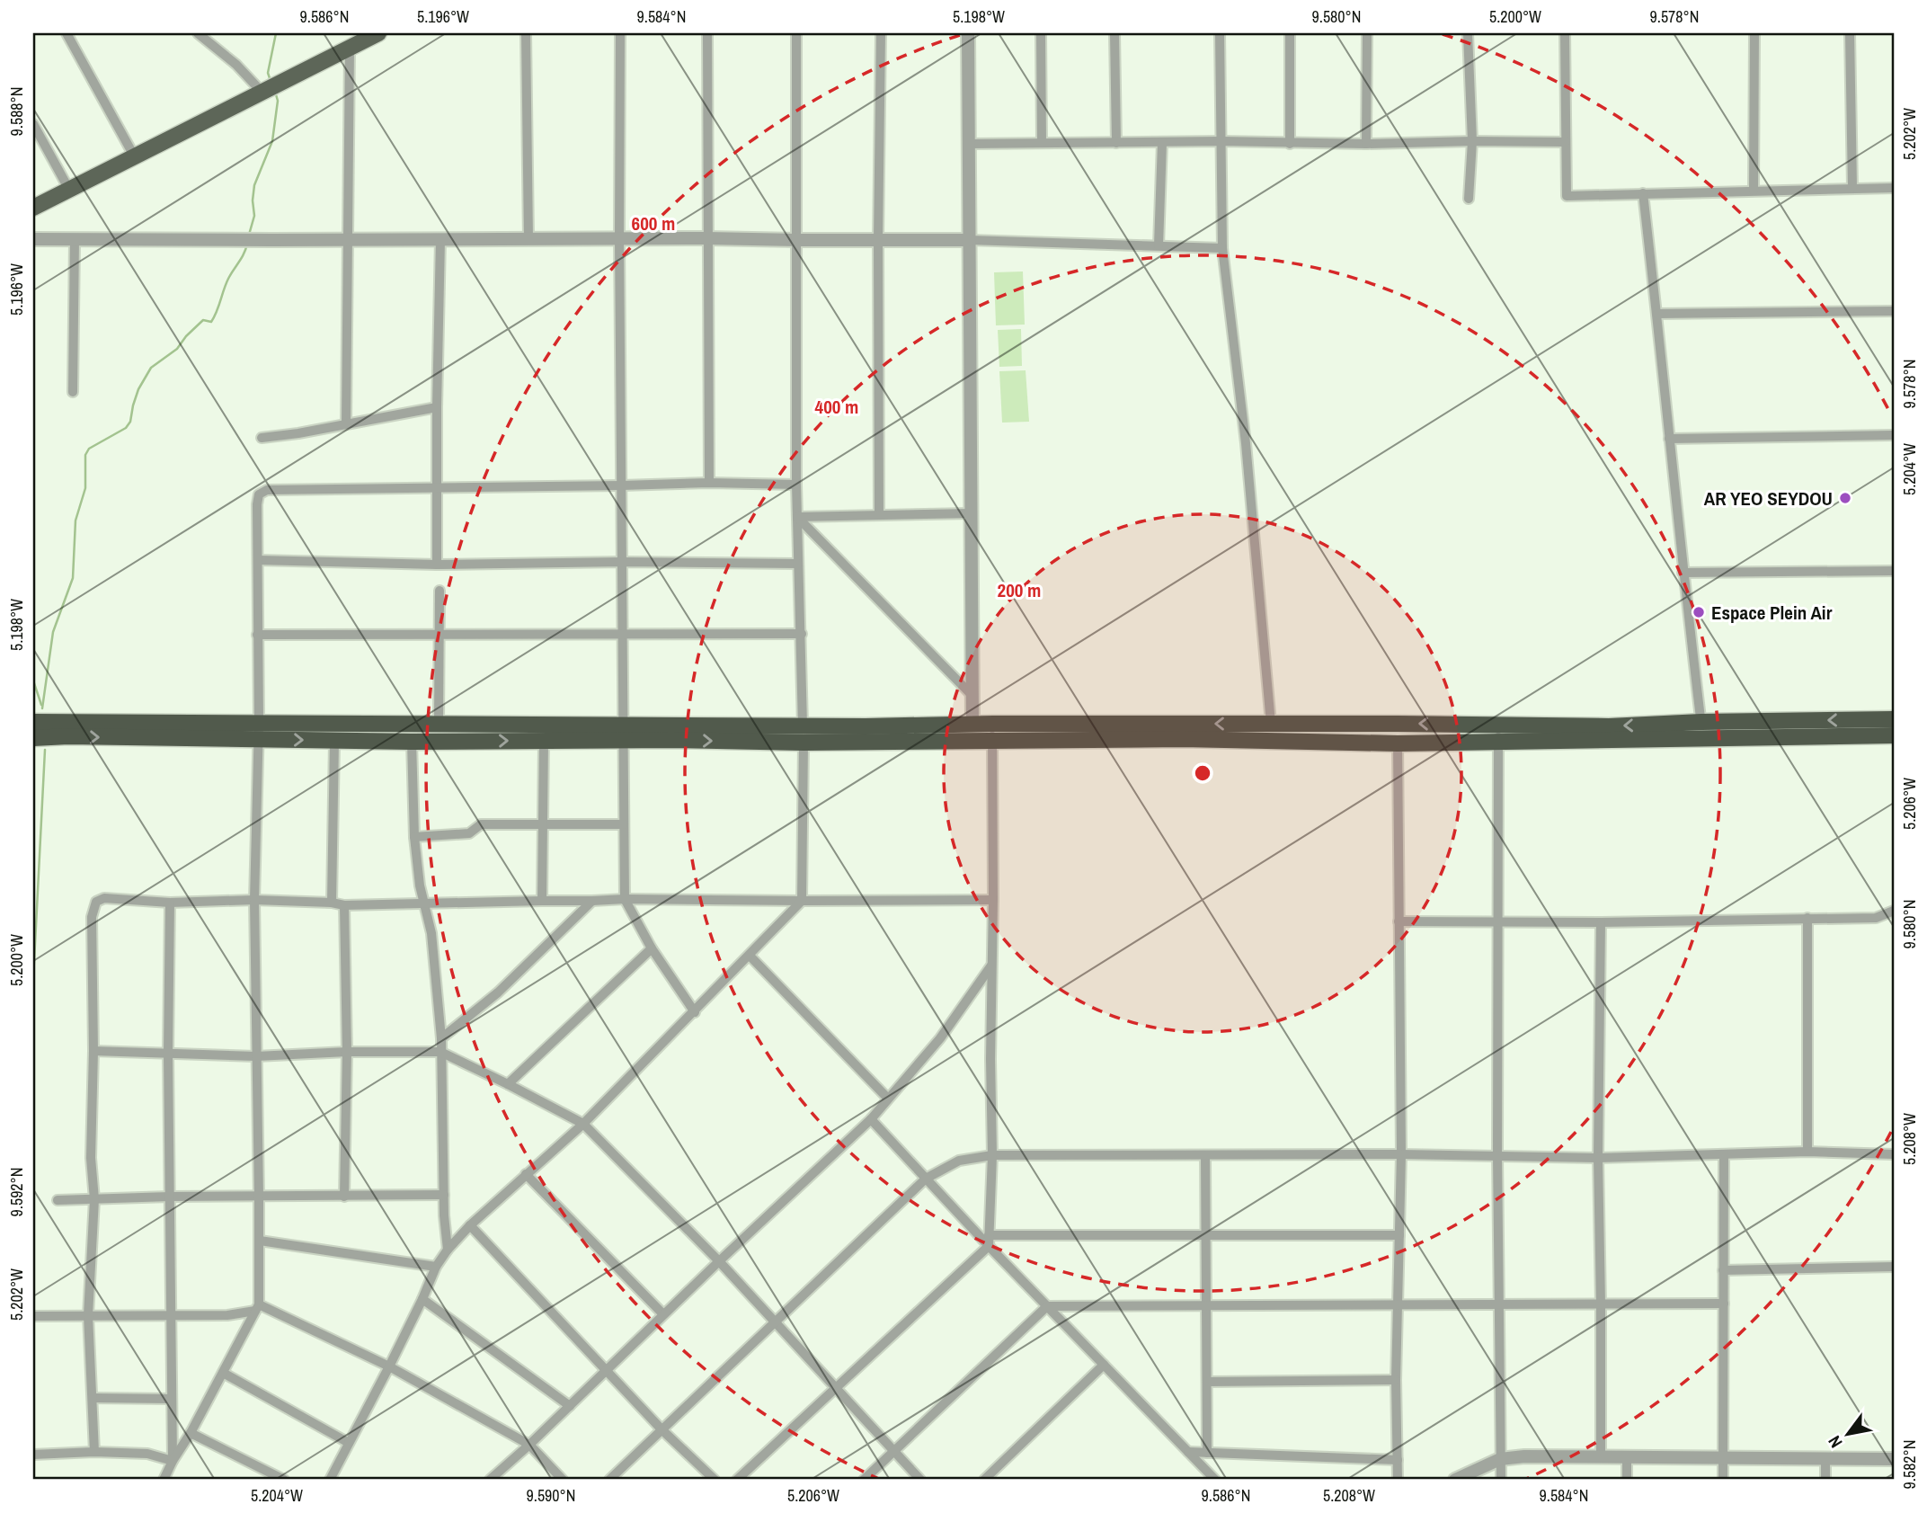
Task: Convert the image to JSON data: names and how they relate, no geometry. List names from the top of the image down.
{
  "places": ["AR YEO SEYDOU", "Espace Plein Air"],
  "north": "bottom left",
  "coordinates": [
    "9.586°N",
    "5.196°W",
    "9.584°N",
    "5.198°W",
    "9.580°N",
    "5.200°W",
    "9.578°N",
    "9.588°N",
    "5.202°W",
    "5.204°W",
    "5.206°W",
    "5.208°W",
    "9.592°N",
    "9.582°N",
    "9.590°N"
  ],
  "rings": ["600 m", "400 m", "200 m"]
}
